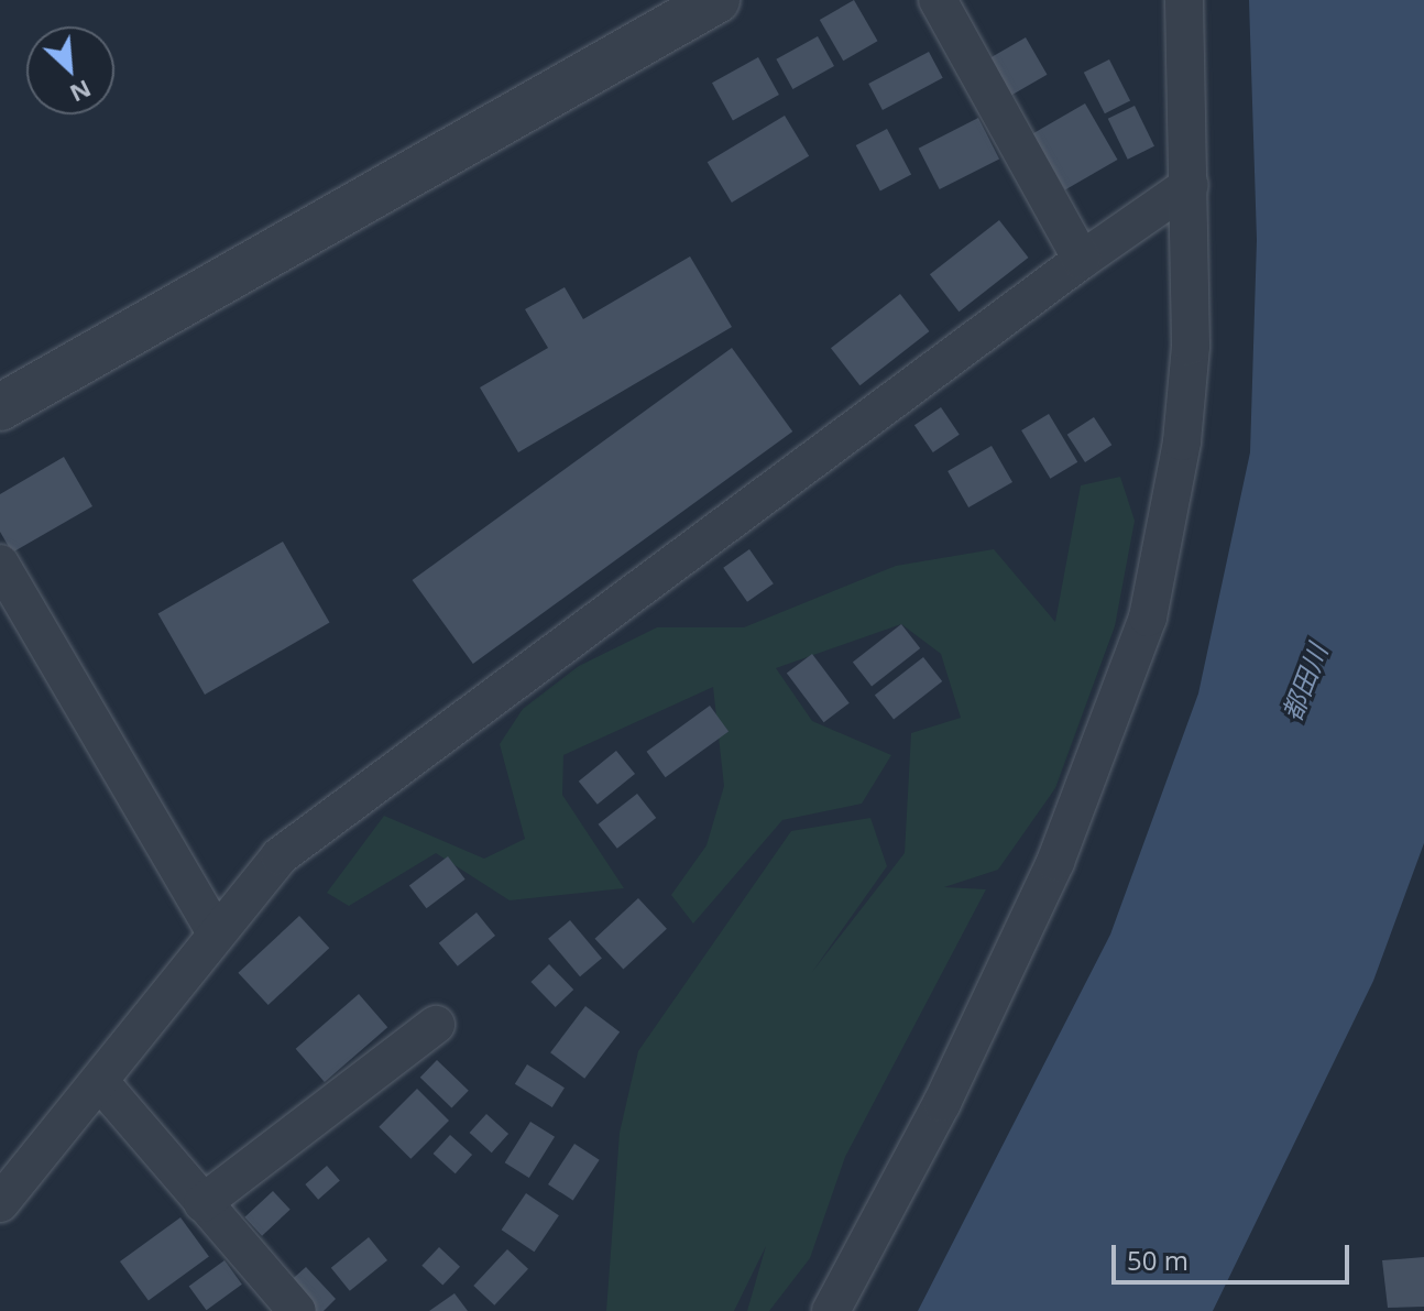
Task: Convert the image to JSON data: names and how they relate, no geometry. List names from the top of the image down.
{
  "water": ["都田川"],
  "scale_bar": "50 m",
  "north": "bottom right"
}
